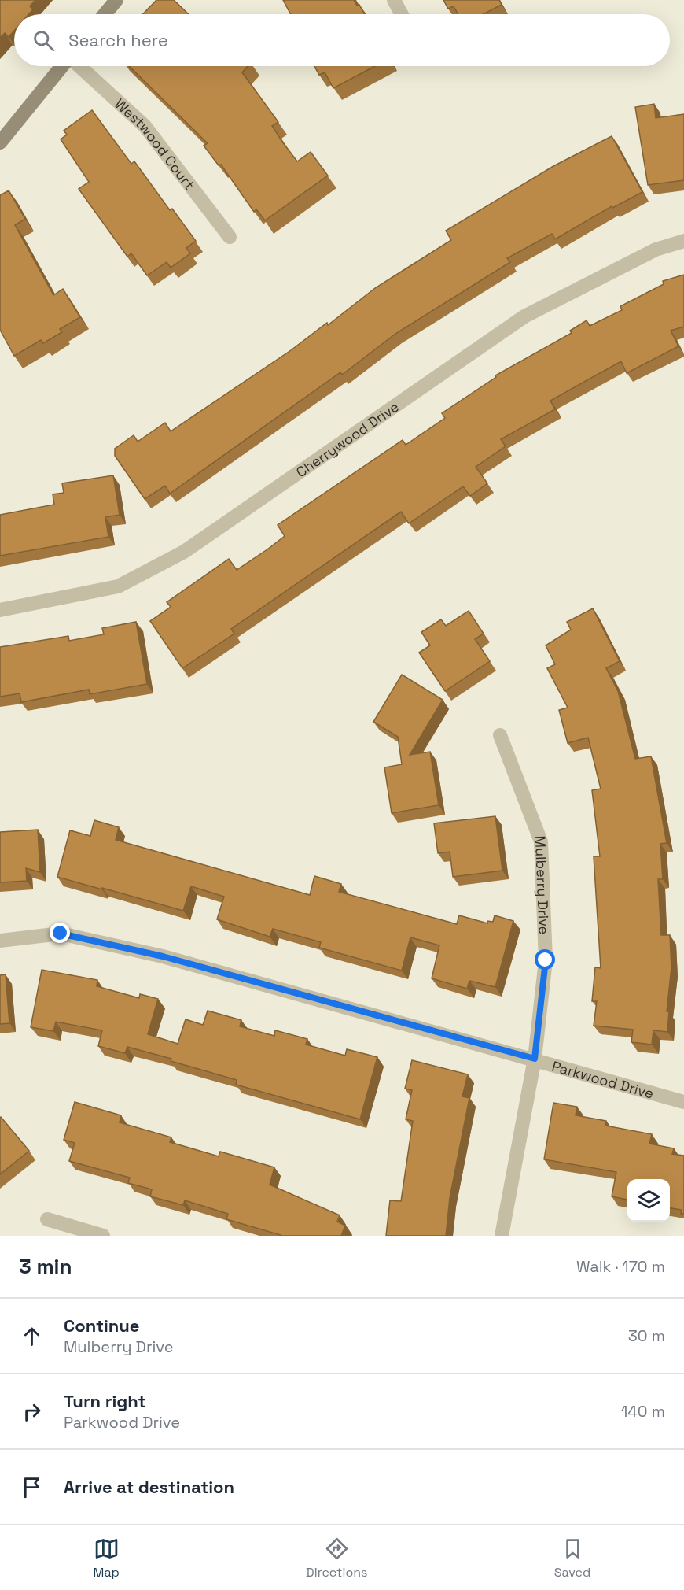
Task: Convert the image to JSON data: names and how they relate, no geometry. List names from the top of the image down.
{
  "streets": {
    "street": [
      "Westwood Court",
      "Cherrywood Drive",
      "Mulberry Drive",
      "Parkwood Drive"
    ]
  },
  "crossings": [
    ["Mulberry Drive", "Parkwood Drive"]
  ],
  "page": {
    "search": "Search here",
    "heading": ["3 min", "Walk · 170 m"],
    "list": [
      ["Continue", "Mulberry Drive", "30 m"],
      ["Turn right", "Parkwood Drive", "140 m"],
      "Arrive at destination"
    ],
    "nav": ["Map", "Directions", "Saved"]
  }
}
